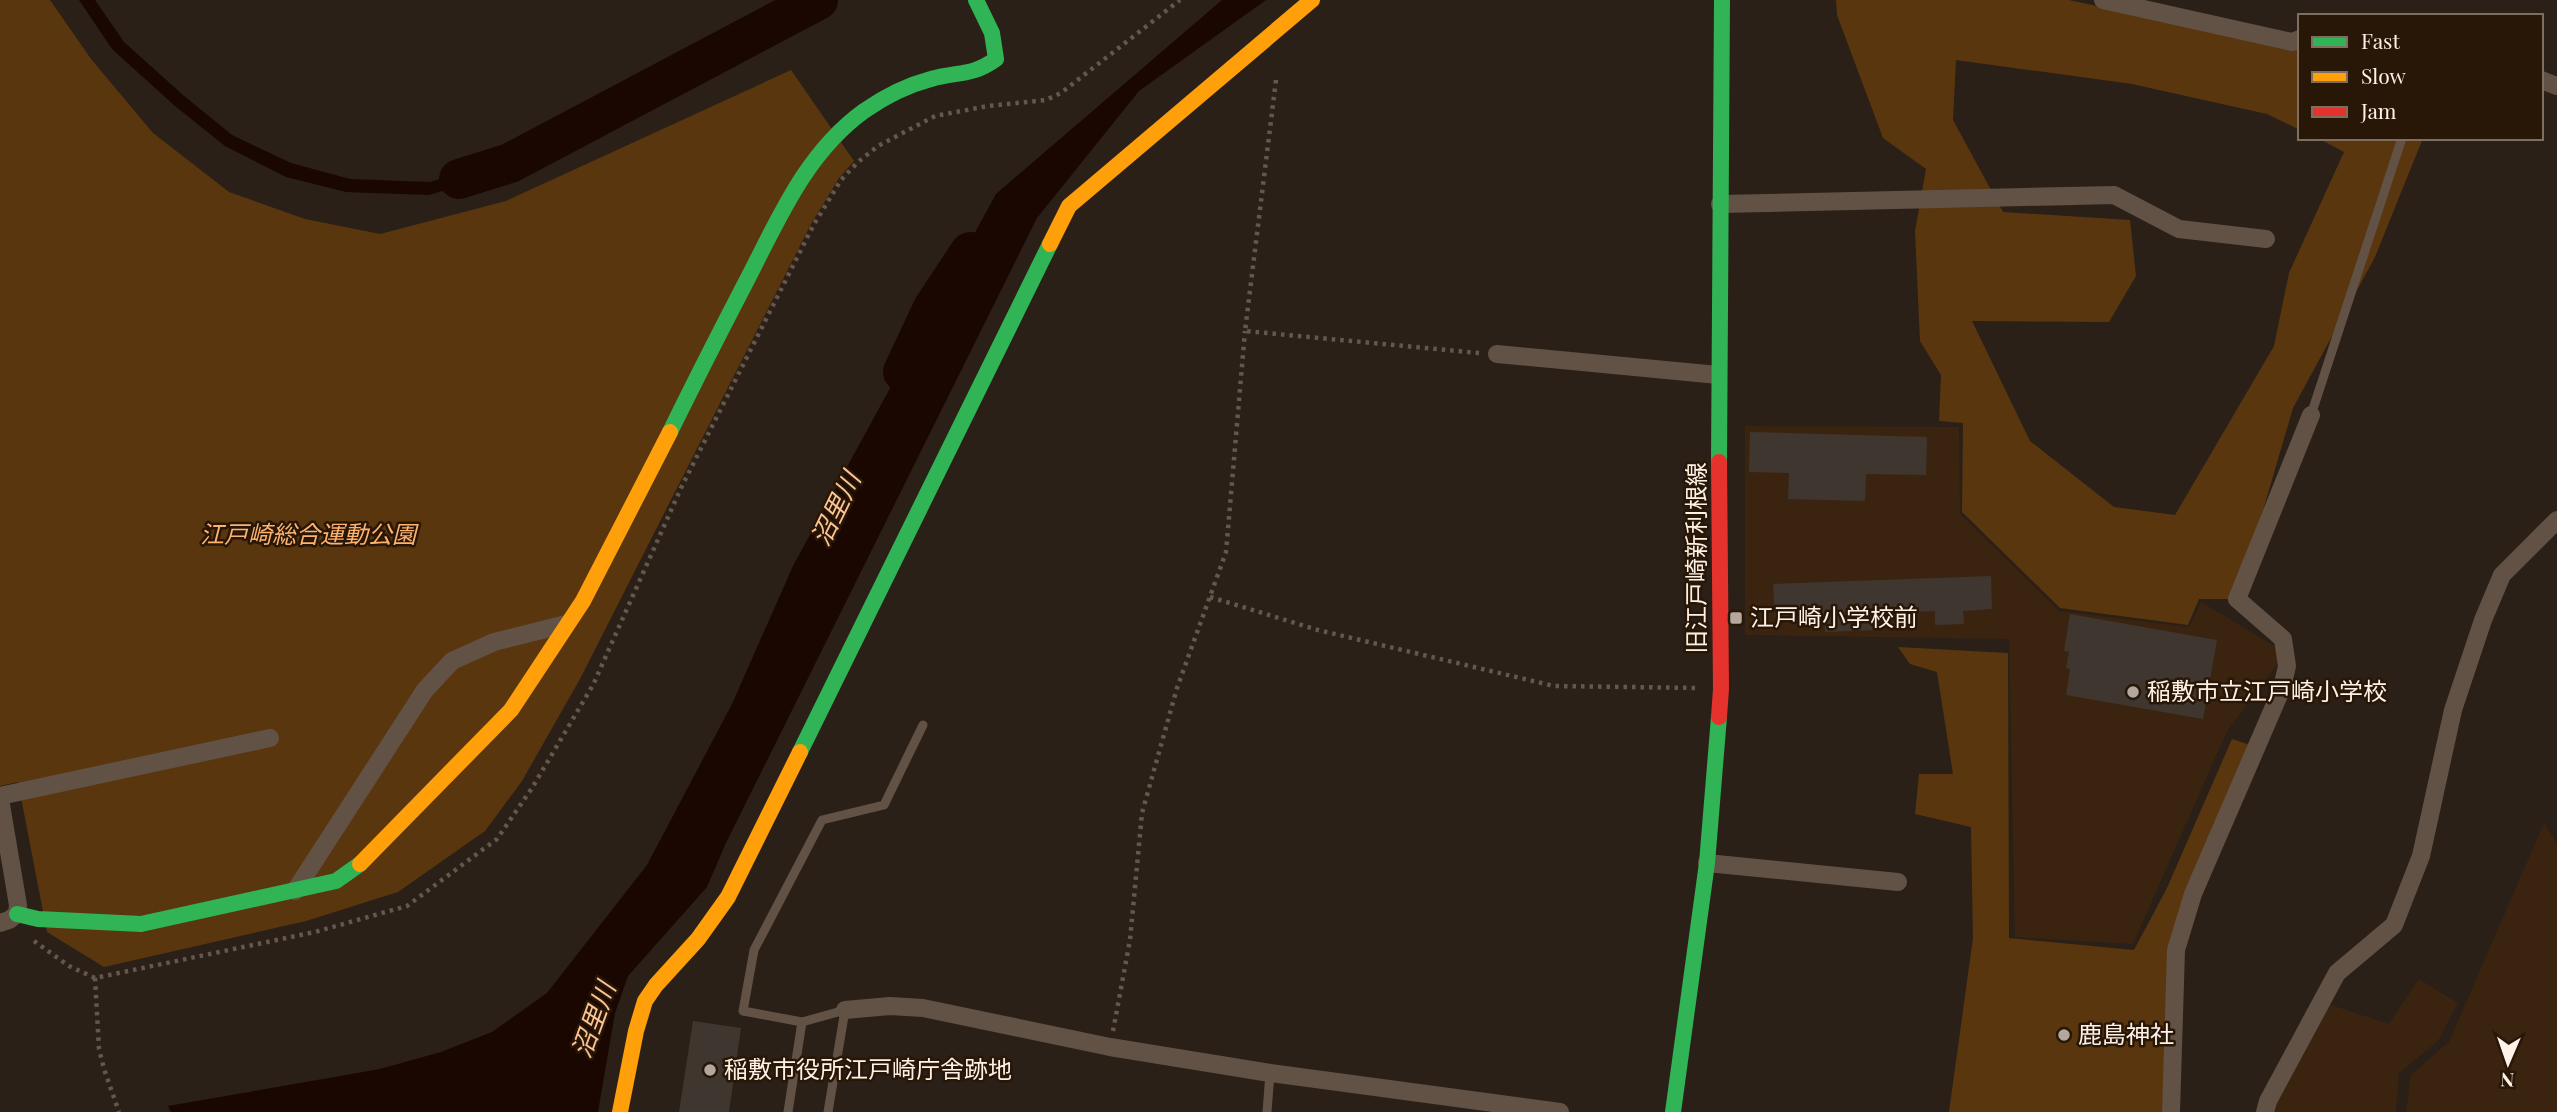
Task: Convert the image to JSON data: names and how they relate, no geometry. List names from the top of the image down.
{
  "streets": {
    "street": ["旧江戸崎新利根線"]
  },
  "water": ["沼里川"],
  "parks": ["江戸崎総合運動公園"],
  "places": {
    "transit": ["江戸崎小学校前"],
    "other": ["稲敷市立江戸崎小学校", "鹿島神社", "稲敷市役所江戸崎庁舎跡地"]
  },
  "legend": ["Fast", "Slow", "Jam"],
  "north": "bottom"
}
